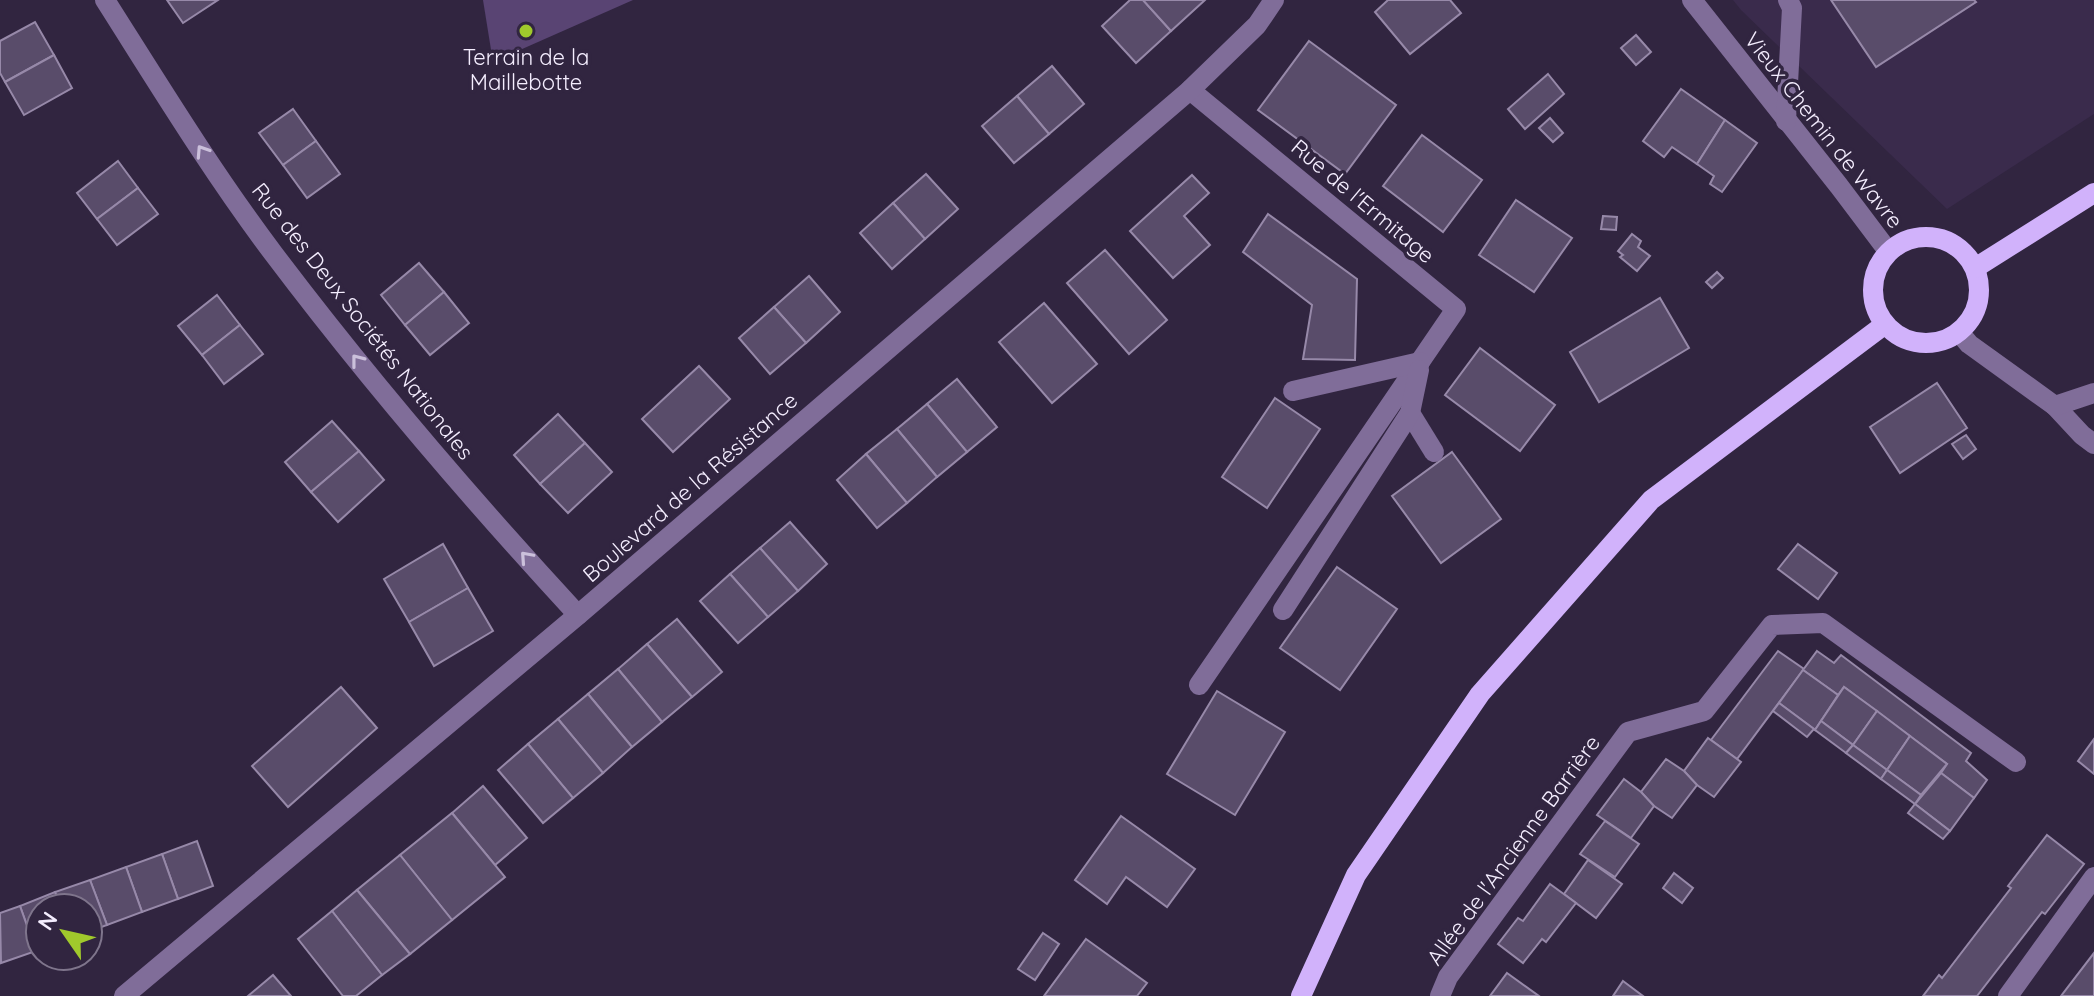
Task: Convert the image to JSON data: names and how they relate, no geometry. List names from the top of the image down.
{
  "streets": {
    "street": [
      "Vieux Chemin de Wavre",
      "Rue de l'Ermitage",
      "Rue des Deux Sociétés Nationales",
      "Boulevard de la Résistance",
      "Allée de l'Ancienne Barrière"
    ]
  },
  "crossings": [
    ["Rue de l'Ermitage", "Boulevard de la Résistance"],
    ["Rue des Deux Sociétés Nationales", "Boulevard de la Résistance"]
  ],
  "one_way": ["Rue des Deux Sociétés Nationales"],
  "places": ["Terrain de la Maillebotte"],
  "north": "top left"
}
